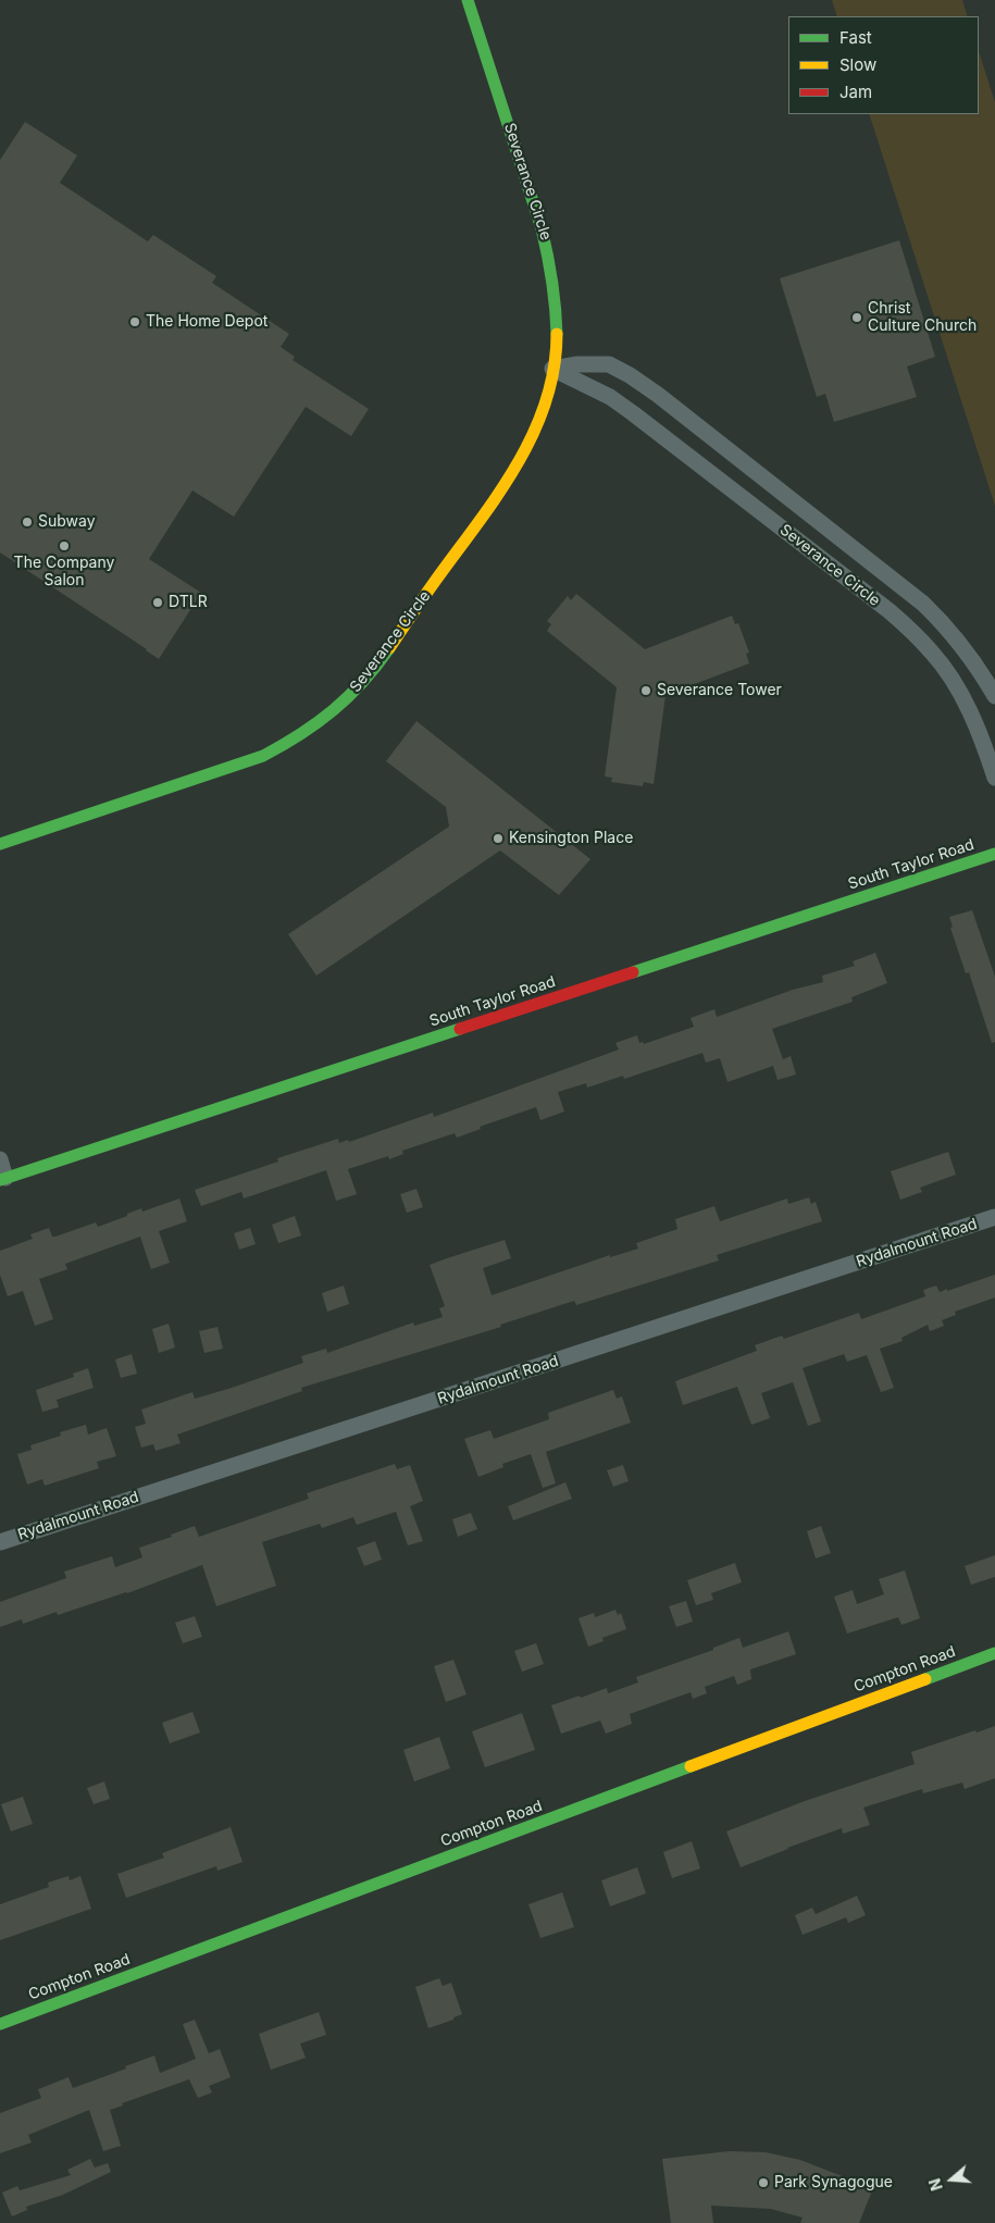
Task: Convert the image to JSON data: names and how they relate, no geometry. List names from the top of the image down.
{
  "streets": {
    "street": [
      "Severance Circle",
      "South Taylor Road",
      "Rydalmount Road",
      "Compton Road"
    ]
  },
  "places": [
    "Christ Culture Church",
    "The Home Depot",
    "Subway",
    "The Company Salon",
    "DTLR",
    "Severance Tower",
    "Kensington Place",
    "Park Synagogue"
  ],
  "legend": ["Fast", "Slow", "Jam"],
  "north": "left"
}
